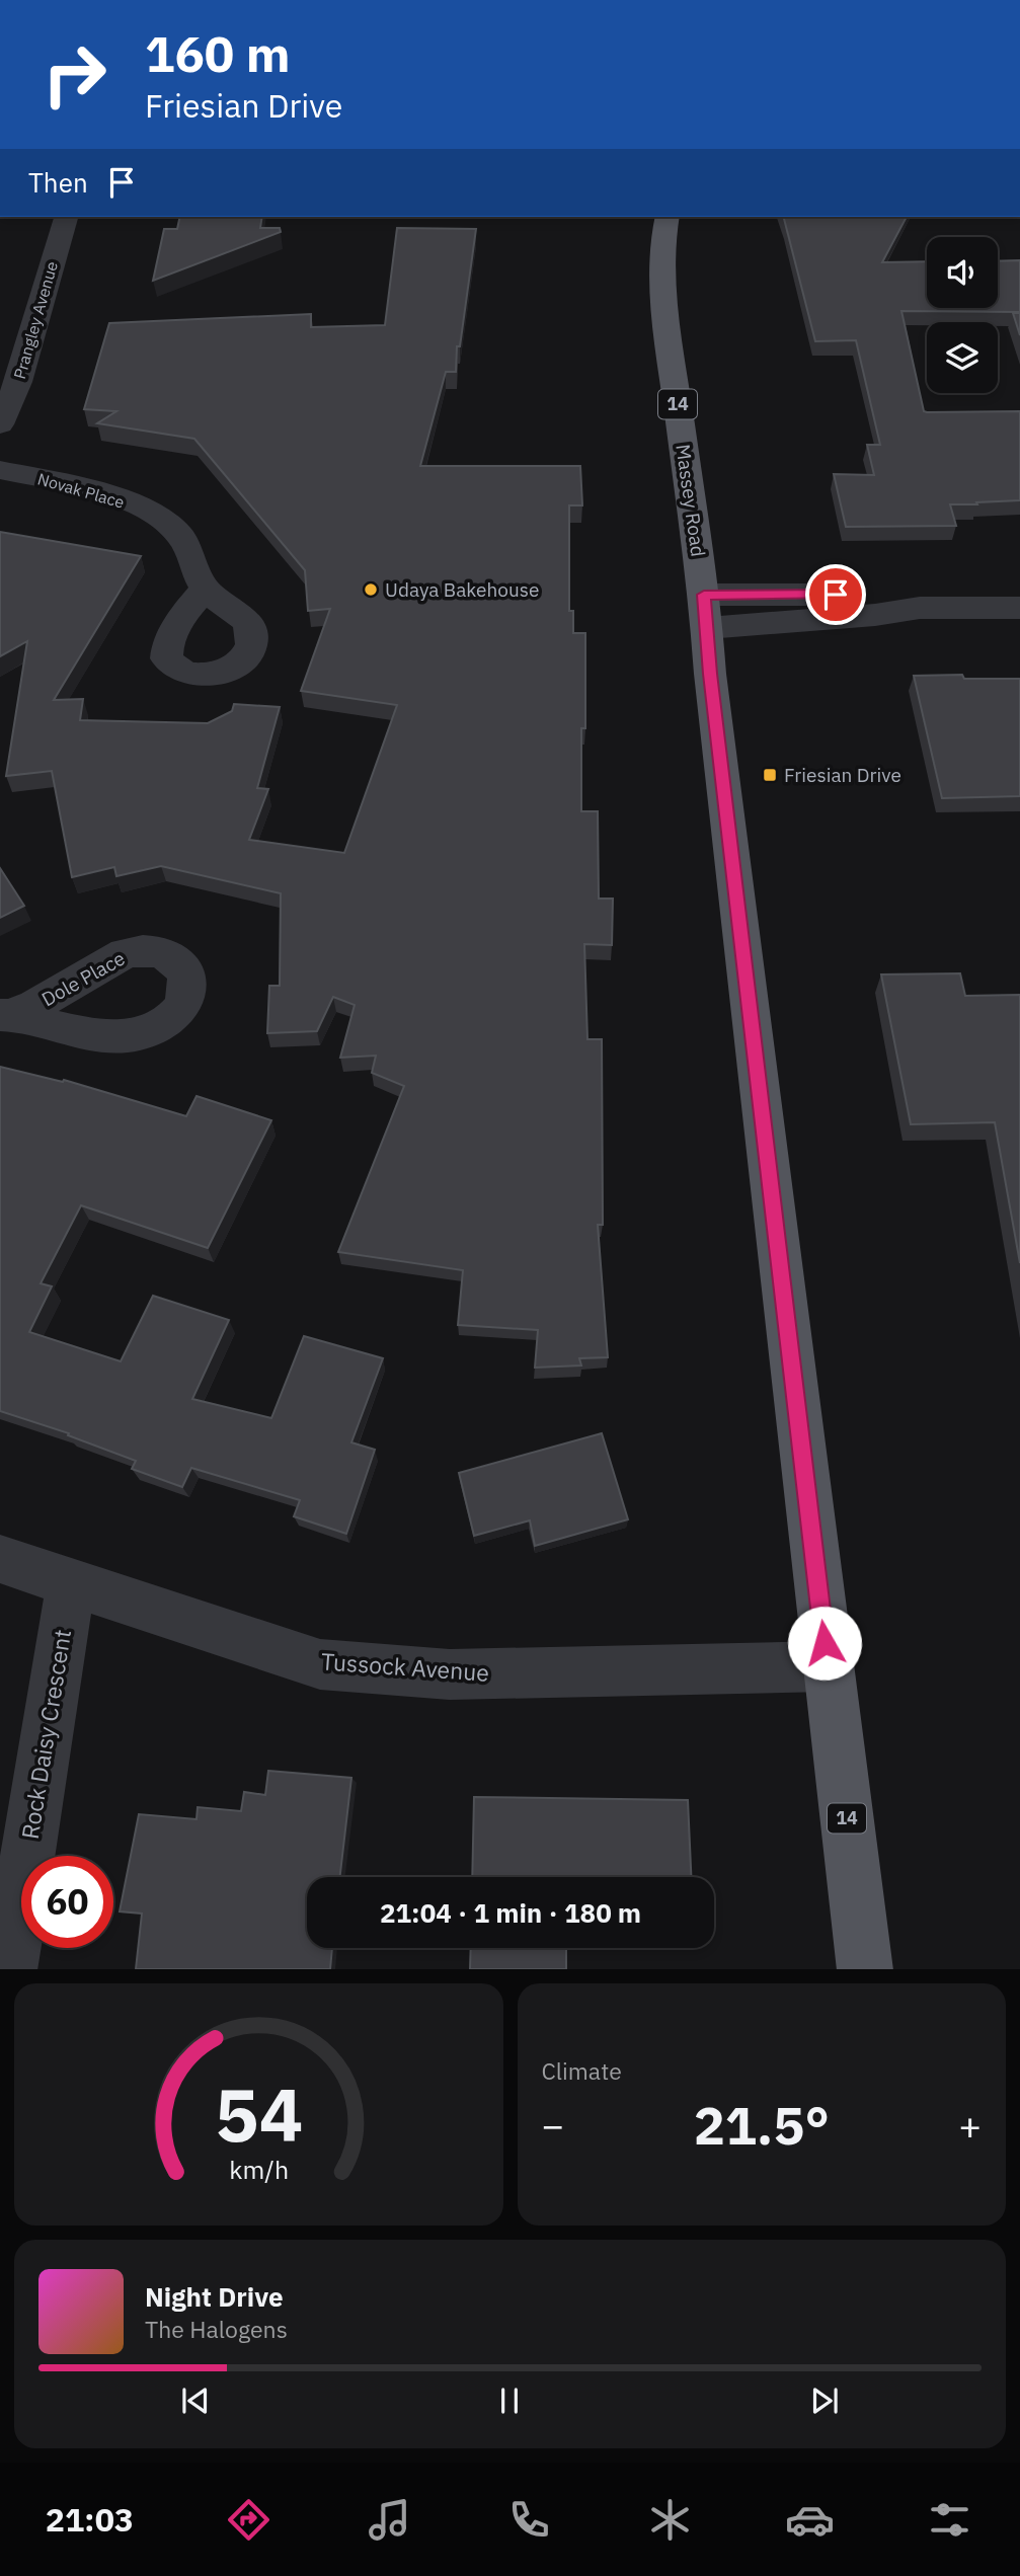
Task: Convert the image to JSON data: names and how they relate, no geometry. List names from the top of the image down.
{
  "streets": {
    "main road": ["14", "Massey Road"],
    "street": [
      "Prangley Avenue",
      "Novak Place",
      "Tussock Avenue",
      "Rock Daisy Crescent"
    ]
  },
  "crossings": [
    ["Massey Road", "Tussock Avenue"],
    ["Tussock Avenue", "Rock Daisy Crescent"]
  ],
  "places": {
    "other": ["Udaya Bakehouse"],
    "transit": ["Friesian Drive"]
  },
  "page": {
    "turn": ["160 m", "Friesian Drive"],
    "then": "Then",
    "limit": "60",
    "trip": "21:04 · 1 min · 180 m",
    "tile": "Climate",
    "heat": ["−", "21.5°", "+"],
    "song": ["Night Drive", "The Halogens"],
    "tabs": "21:03",
    "gauge": ["54", "km/h"]
  }
}
